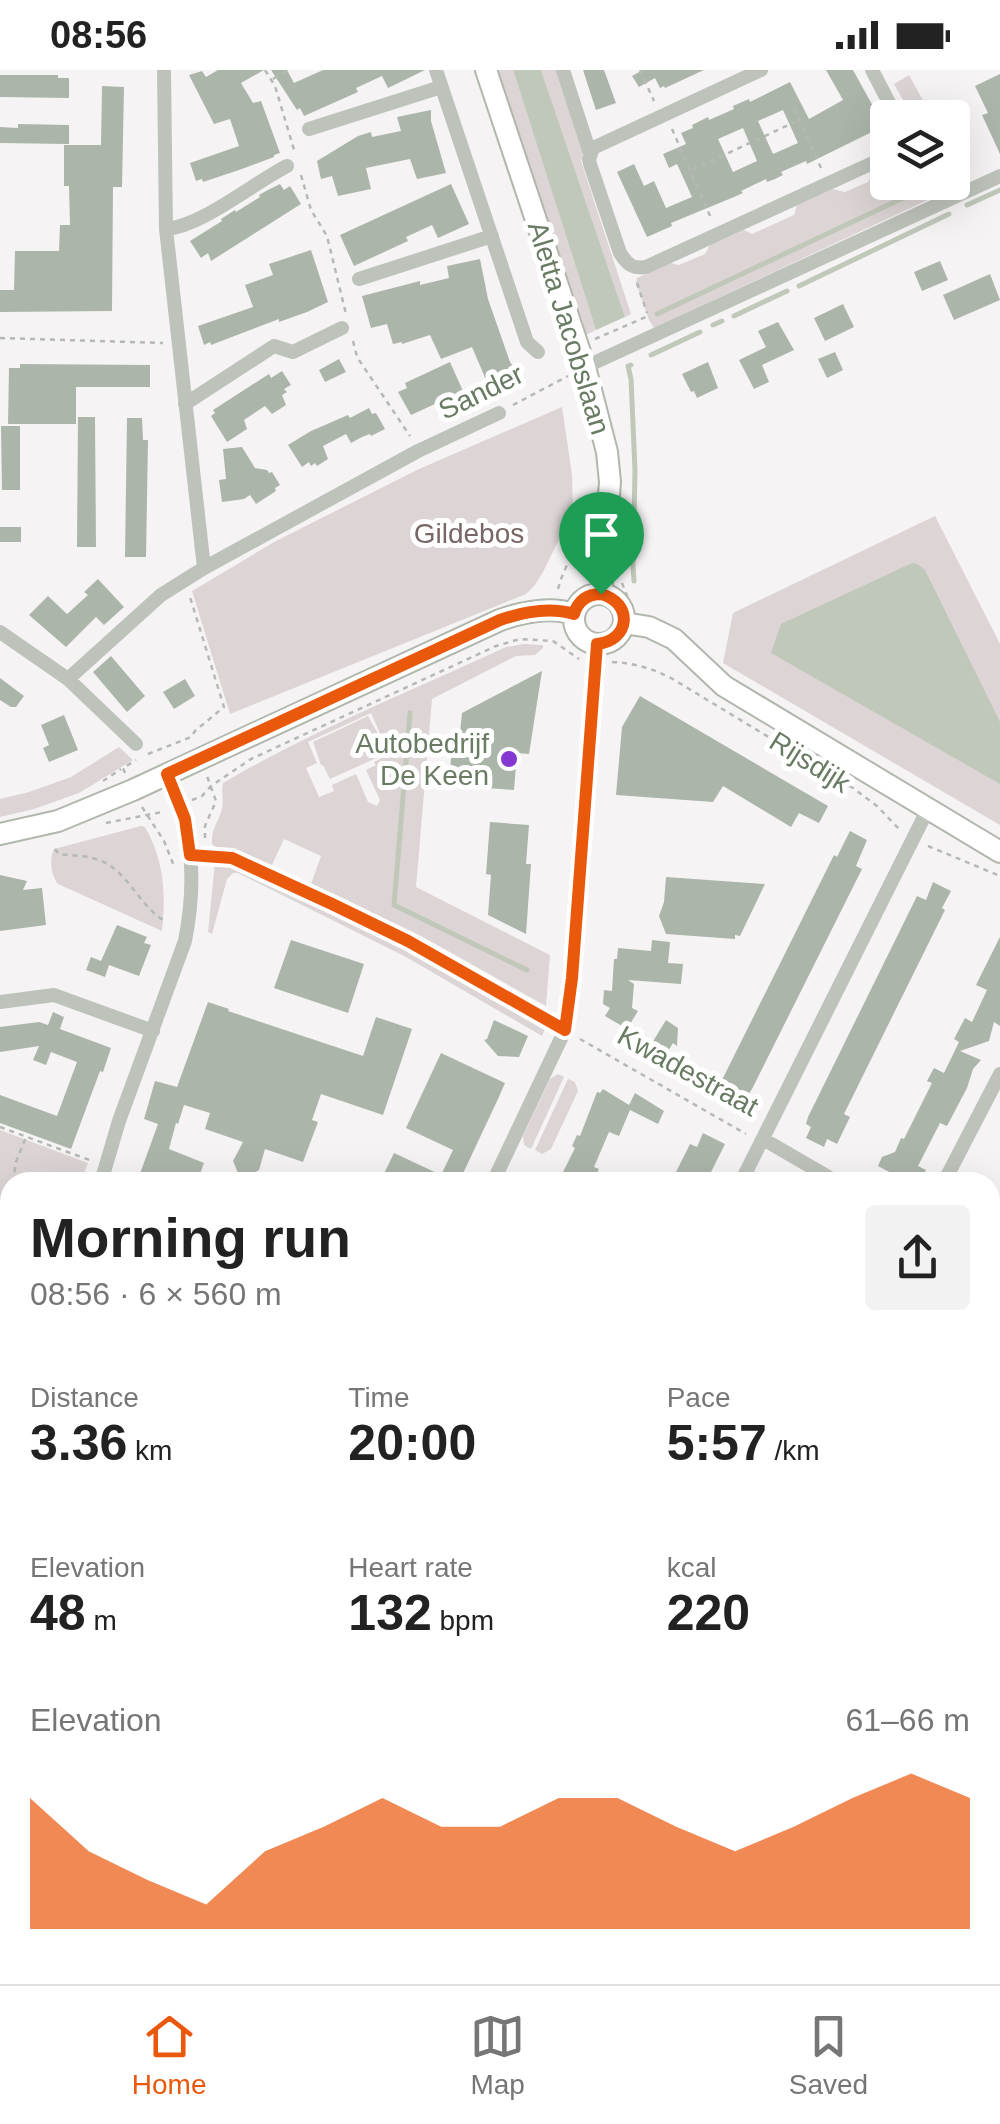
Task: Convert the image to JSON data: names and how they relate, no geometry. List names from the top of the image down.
{
  "streets": {
    "main road": ["Aletta Jacobslaan", "Rijsdijk"],
    "street": ["Sander", "Kwadestraat"]
  },
  "crossings": [
    ["Aletta Jacobslaan", "Sander"],
    ["Aletta Jacobslaan", "Rijsdijk"]
  ],
  "parks": ["Gildebos"],
  "places": ["Autobedrijf De Keen"],
  "page": {
    "status": "08:56",
    "heading": ["Morning run", "08:56 · 6 × 560 m"],
    "stats": [
      ["Distance", "3.36 km"],
      ["Time", "20:00"],
      ["Pace", "5:57 /km"],
      ["Elevation", "48 m"],
      ["Heart rate", "132 bpm"],
      ["kcal", "220"]
    ],
    "chart": ["Elevation", "61–66 m"],
    "tabs": ["Home", "Map", "Saved"]
  }
}
